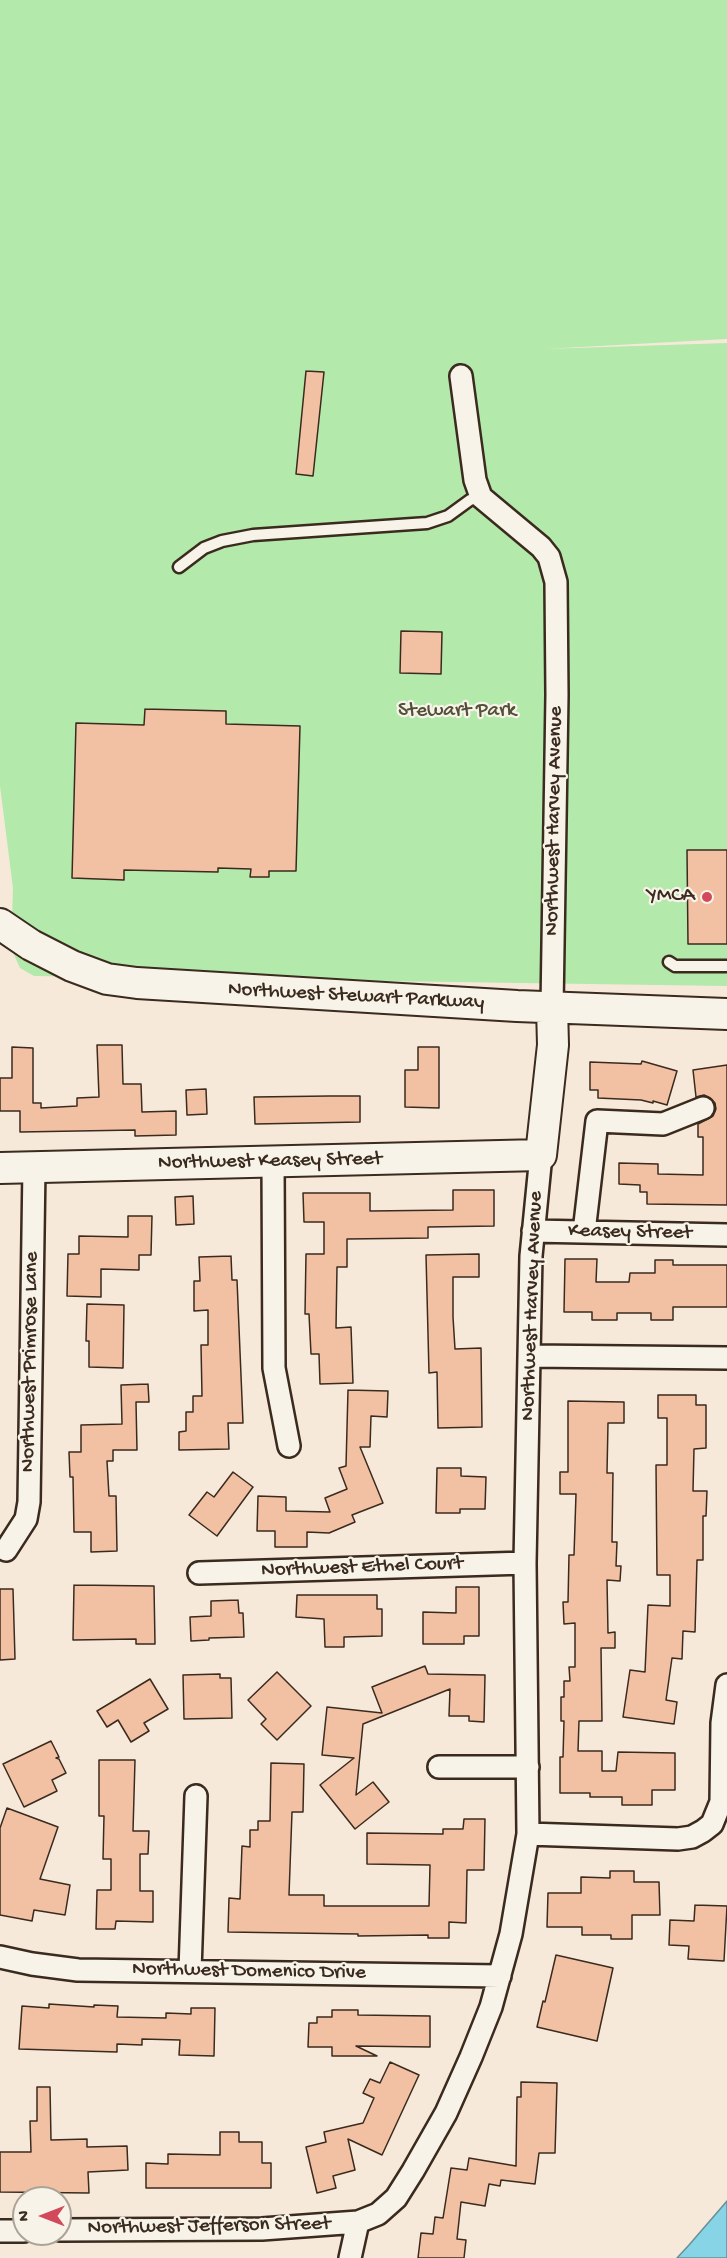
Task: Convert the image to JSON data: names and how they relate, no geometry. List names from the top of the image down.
{
  "streets": {
    "main road": ["Northwest Harvey Avenue", "Northwest Stewart Parkway", "Northwest Keasey Street"],
    "street": [
      "Keasey Street",
      "Northwest Primrose Lane",
      "Northwest Ethel Court",
      "Northwest Domenico Drive",
      "Northwest Jefferson Street"
    ]
  },
  "crossings": [
    ["Northwest Harvey Avenue", "Northwest Stewart Parkway"],
    ["Northwest Harvey Avenue", "Northwest Keasey Street"],
    ["Northwest Harvey Avenue", "Keasey Street"],
    ["Northwest Harvey Avenue", "Northwest Ethel Court"],
    ["Northwest Harvey Avenue", "Northwest Domenico Drive"],
    ["Northwest Harvey Avenue", "Northwest Jefferson Street"],
    ["Northwest Keasey Street", "Northwest Primrose Lane"]
  ],
  "parks": ["Stewart Park"],
  "places": ["YMCA"],
  "north": "left"
}
